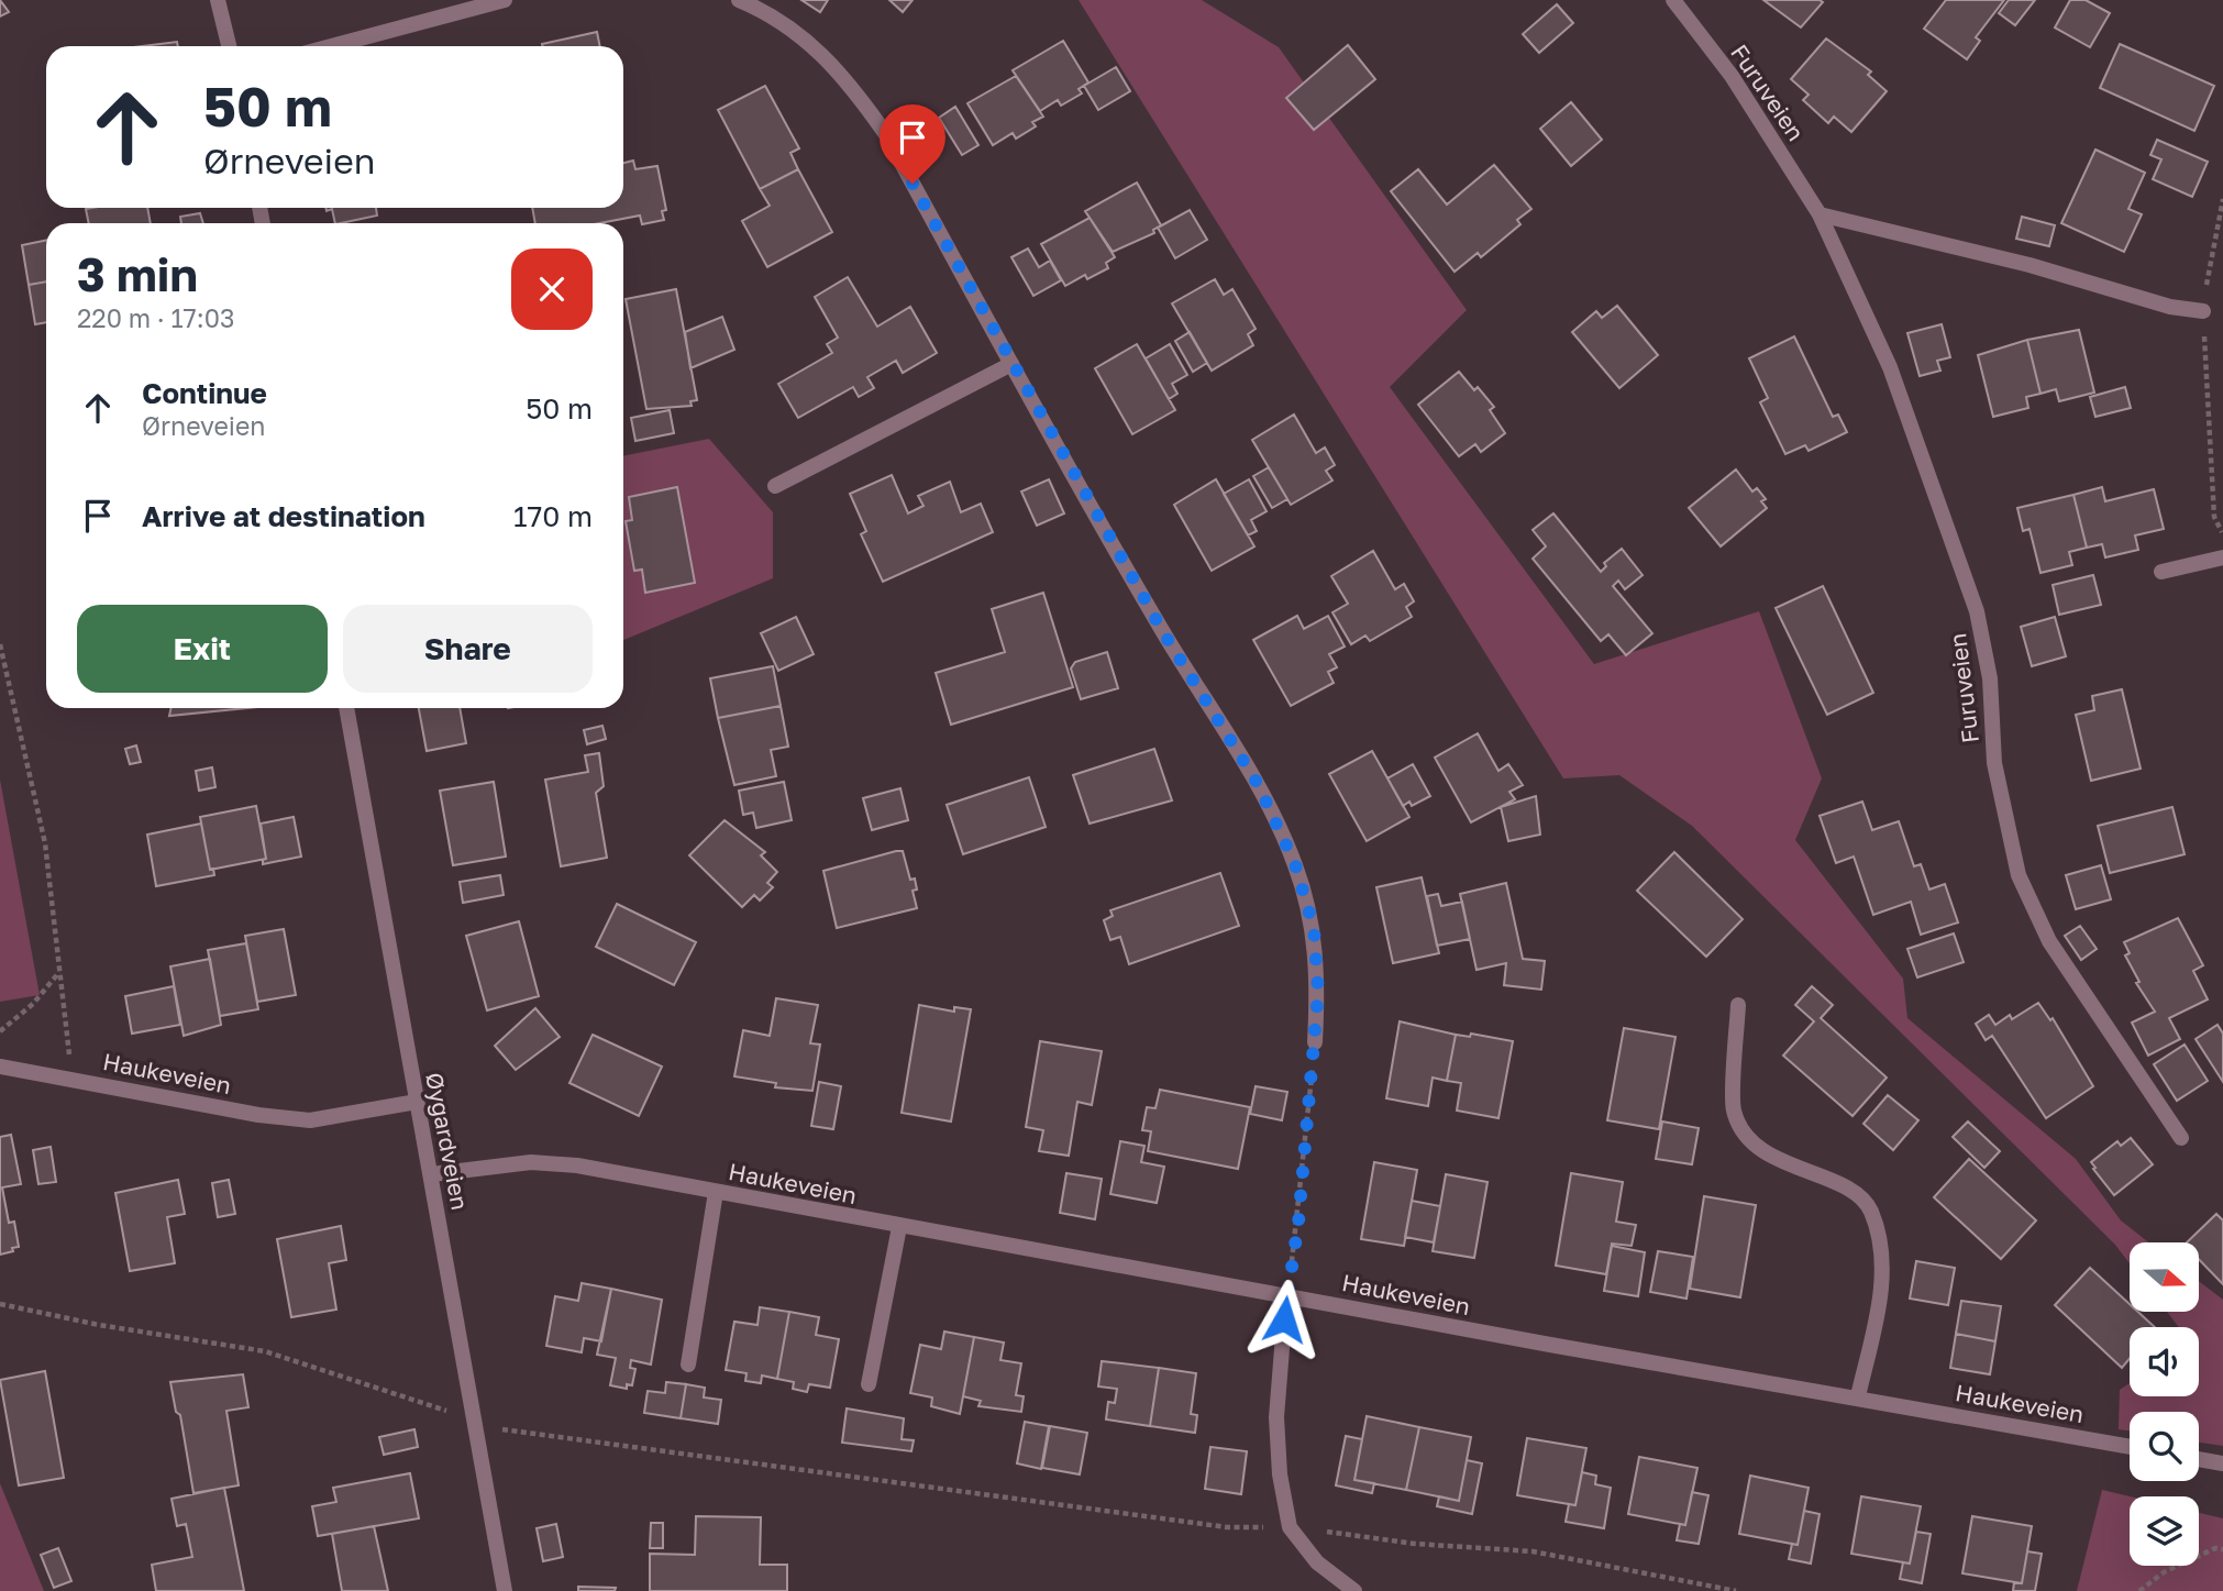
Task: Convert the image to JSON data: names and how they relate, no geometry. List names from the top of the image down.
{
  "streets": {
    "street": ["Furuveien", "Haukeveien", "Øygardveien"]
  },
  "crossings": [
    ["Haukeveien", "Øygardveien"]
  ],
  "north": "right",
  "page": {
    "turn": ["50 m", "Ørneveien"],
    "heading": ["3 min", "220 m · 17:03"],
    "list": [
      {
        "name": "Continue",
        "note": "Ørneveien",
        "value": "50 m"
      },
      {
        "name": "Arrive at destination",
        "value": "170 m"
      }
    ],
    "buttons": ["Exit", "Share"]
  }
}
